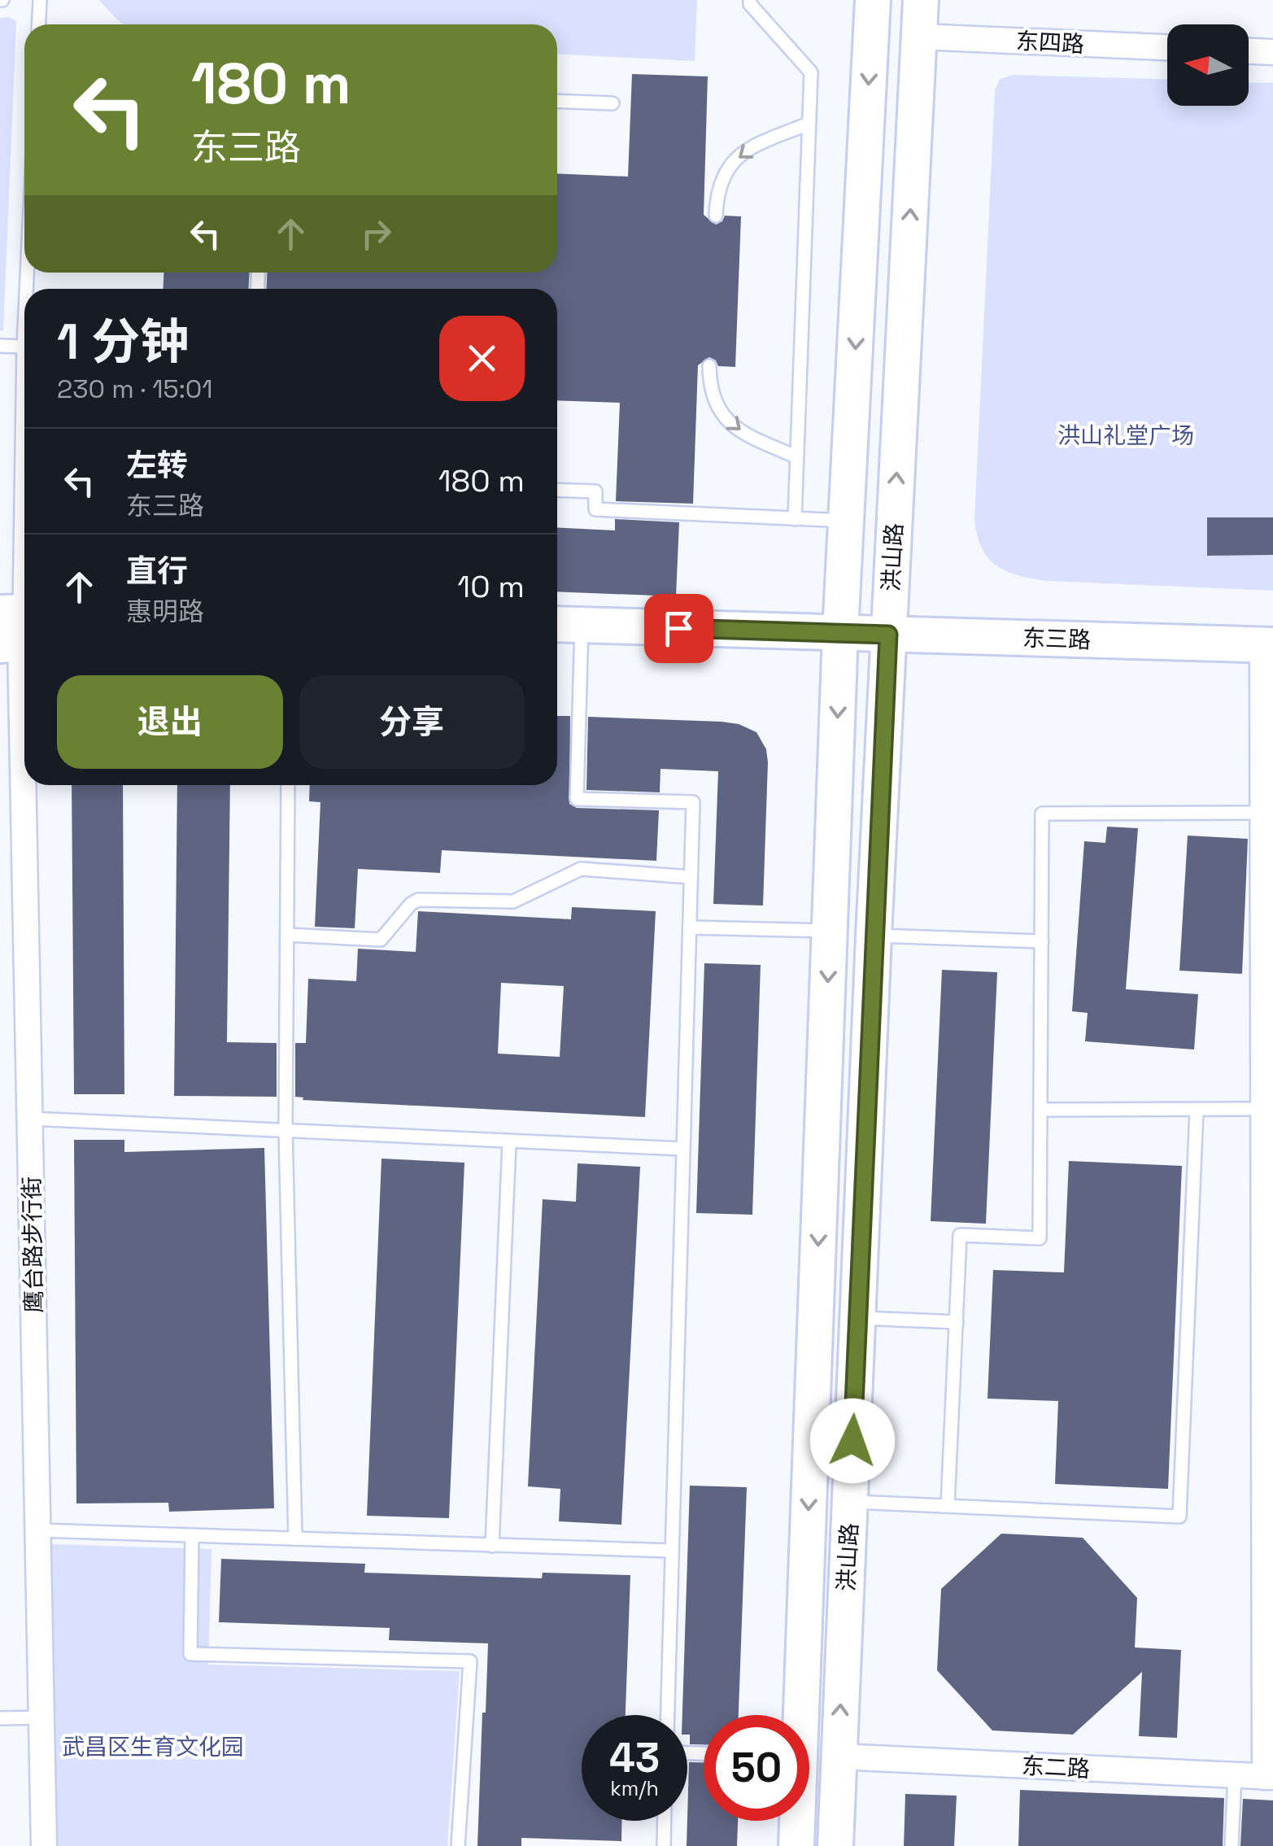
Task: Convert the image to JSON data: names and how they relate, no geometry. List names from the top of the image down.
{
  "streets": {
    "main road": ["洪山路", "东三路"],
    "street": ["东四路", "鹰台路步行街", "东二路"]
  },
  "crossings": [
    ["东四路", "洪山路"],
    ["洪山路", "东三路"],
    ["洪山路", "东二路"]
  ],
  "parks": ["洪山礼堂广场", "武昌区生育文化园"],
  "north": "left",
  "page": {
    "turn": ["180 m", "东三路"],
    "heading": ["1 分钟", "230 m · 15:01"],
    "list": [
      {
        "name": "左转",
        "note": "东三路",
        "value": "180 m"
      },
      {
        "name": "直行",
        "note": "惠明路",
        "value": "10 m"
      }
    ],
    "buttons": ["退出", "分享"],
    "speed": "43 km/h",
    "limit": "50"
  }
}
